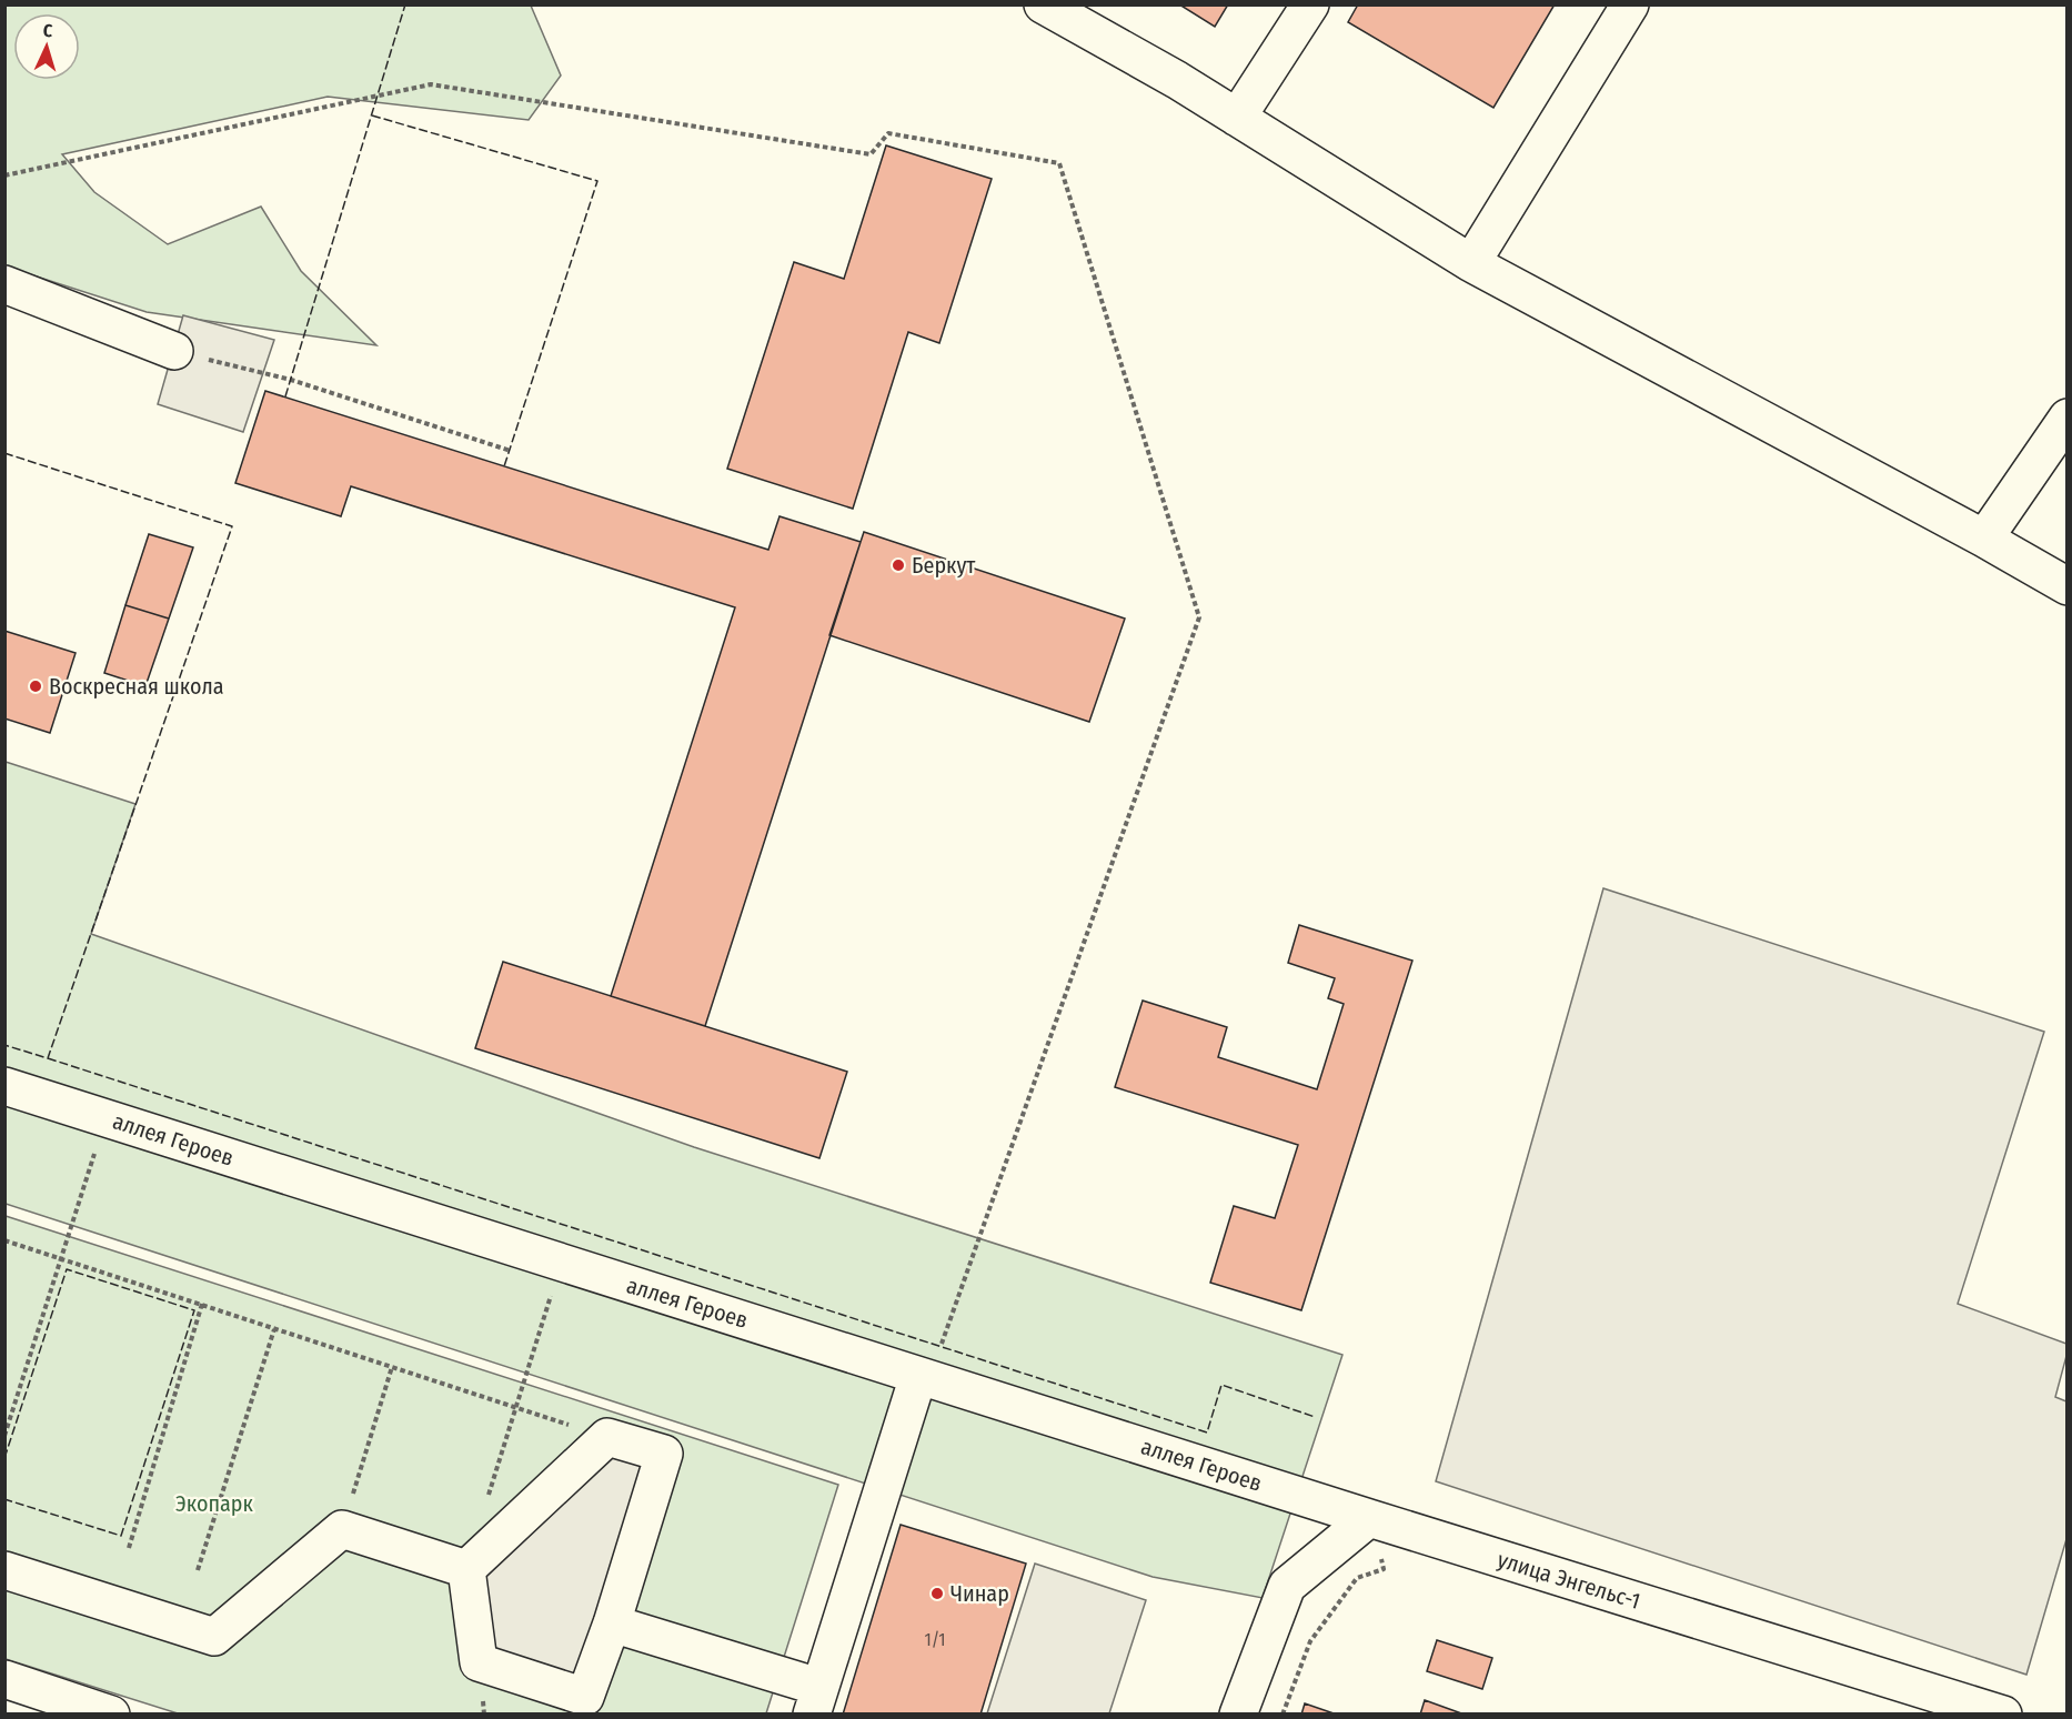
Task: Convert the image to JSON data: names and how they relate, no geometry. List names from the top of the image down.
{
  "streets": {
    "street": ["аллея Героев", "улица Энгельс-1"]
  },
  "crossings": [
    ["аллея Героев", "улица Энгельс-1"]
  ],
  "parks": ["Экопарк"],
  "places": ["Беркут", "Воскресная школа", "Чинар"],
  "house_numbers": ["1/1"],
  "north": "top"
}
